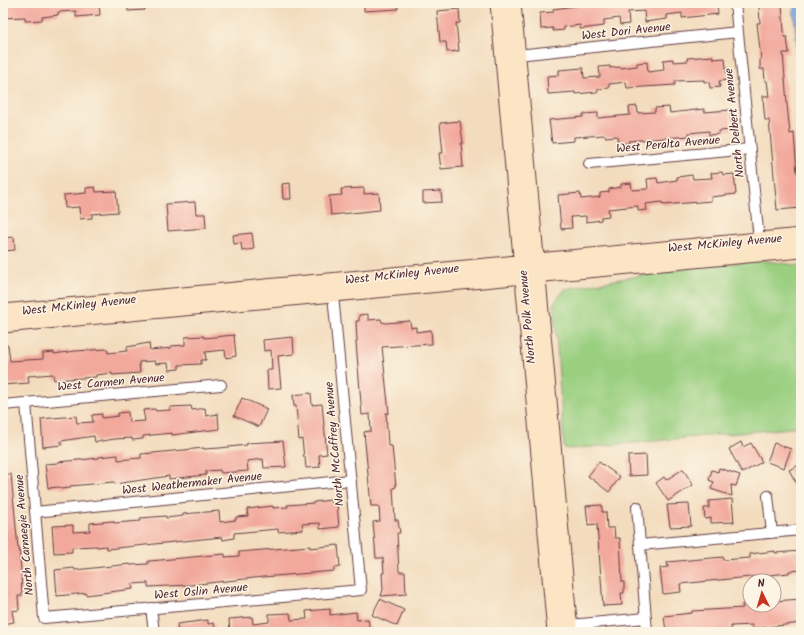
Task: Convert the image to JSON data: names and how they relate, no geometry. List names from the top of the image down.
{
  "streets": {
    "main road": ["West McKinley Avenue", "North Polk Avenue"],
    "street": [
      "West Dori Avenue",
      "North Delbert Avenue",
      "West Peralta Avenue",
      "West Carmen Avenue",
      "North McCaffrey Avenue",
      "West Weathermaker Avenue",
      "North Carnaegie Avenue",
      "West Oslin Avenue"
    ]
  },
  "crossings": [
    ["West Dori Avenue", "North Delbert Avenue"],
    ["West Dori Avenue", "North Polk Avenue"],
    ["North Delbert Avenue", "West Peralta Avenue"],
    ["North Delbert Avenue", "West McKinley Avenue"],
    ["West McKinley Avenue", "North Polk Avenue"],
    ["West McKinley Avenue", "North McCaffrey Avenue"],
    ["West Carmen Avenue", "North Carnaegie Avenue"],
    ["North McCaffrey Avenue", "West Weathermaker Avenue"],
    ["North McCaffrey Avenue", "West Oslin Avenue"],
    ["West Weathermaker Avenue", "North Carnaegie Avenue"],
    ["North Carnaegie Avenue", "West Oslin Avenue"]
  ],
  "north": "top"
}
